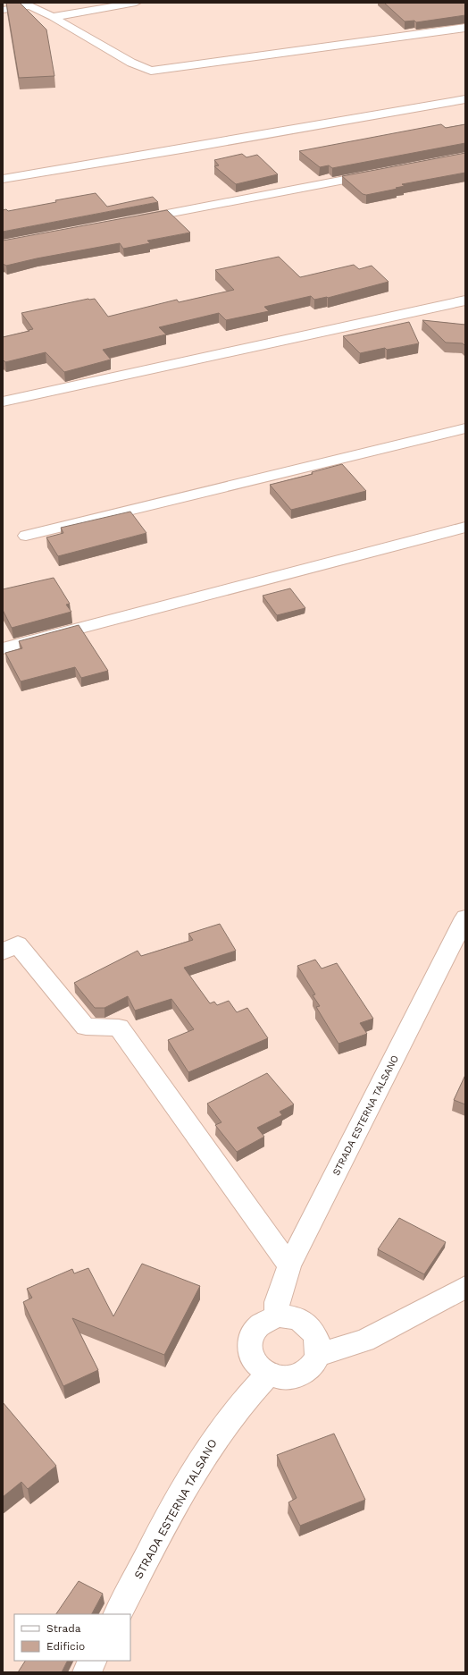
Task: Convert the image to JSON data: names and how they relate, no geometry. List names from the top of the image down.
{
  "streets": {
    "street": ["STRADA ESTERNA TALSANO"]
  },
  "legend": ["Strada", "Edificio"]
}
